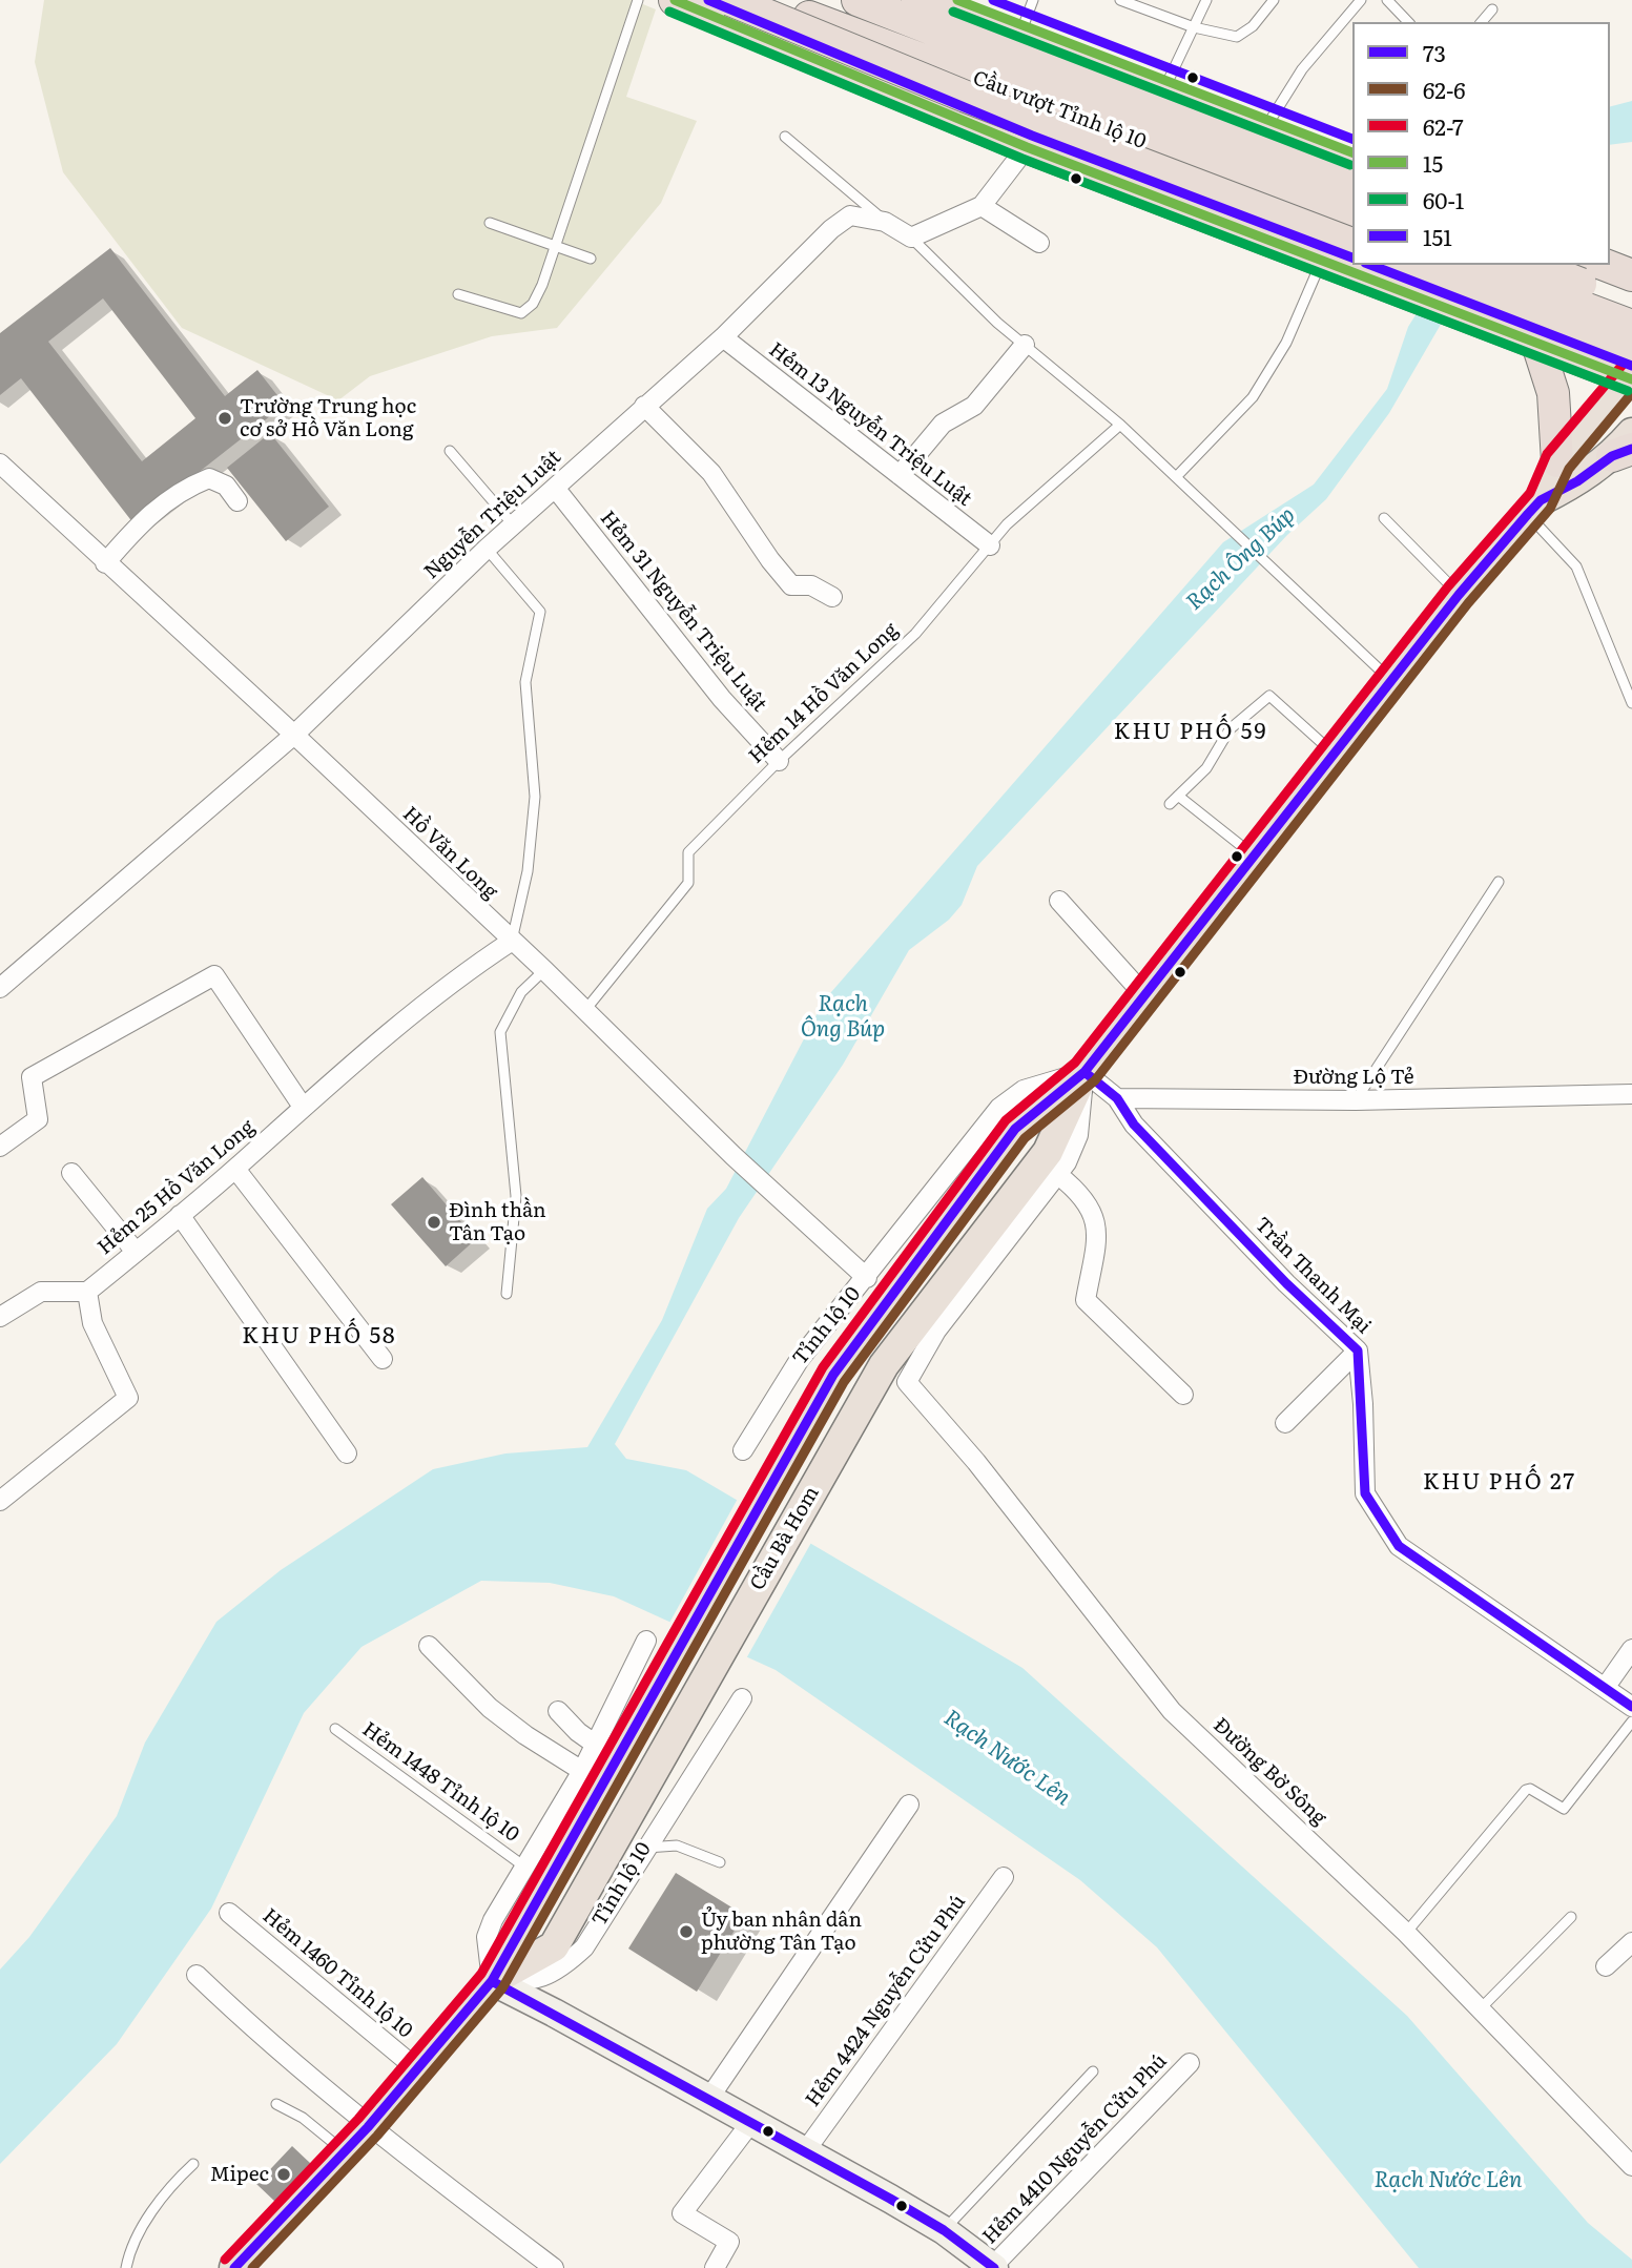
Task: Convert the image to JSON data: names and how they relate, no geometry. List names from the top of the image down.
{
  "streets": {
    "highway": ["Cầu vượt Tỉnh lộ 10"],
    "main road": ["Cầu Bà Hom"],
    "street": [
      "Hẻm 13 Nguyễn Triệu Luật",
      "Nguyễn Triệu Luật",
      "Hẻm 31 Nguyễn Triệu Luật",
      "Hồ Văn Long",
      "Đường Lộ Tẻ",
      "Hẻm 25 Hồ Văn Long",
      "Trần Thanh Mại",
      "Tỉnh lộ 10",
      "Đường Bờ Sông",
      "Hẻm 1460 Tỉnh lộ 10",
      "Hẻm 4424 Nguyễn Cửu Phú",
      "Hẻm 4410 Nguyễn Cửu Phú"
    ],
    "lane": ["Hẻm 14 Hồ Văn Long", "Hẻm 1448 Tỉnh lộ 10"]
  },
  "crossings": [
    ["Hẻm 13 Nguyễn Triệu Luật", "Nguyễn Triệu Luật"],
    ["Hẻm 13 Nguyễn Triệu Luật", "Hẻm 14 Hồ Văn Long"],
    ["Nguyễn Triệu Luật", "Hẻm 31 Nguyễn Triệu Luật"],
    ["Nguyễn Triệu Luật", "Hồ Văn Long"],
    ["Hẻm 31 Nguyễn Triệu Luật", "Hẻm 14 Hồ Văn Long"],
    ["Hẻm 14 Hồ Văn Long", "Hồ Văn Long"],
    ["Hồ Văn Long", "Hẻm 25 Hồ Văn Long"],
    ["Hồ Văn Long", "Tỉnh lộ 10"],
    ["Đường Lộ Tẻ", "Trần Thanh Mại"],
    ["Tỉnh lộ 10", "Cầu Bà Hom"],
    ["Cầu Bà Hom", "Đường Bờ Sông"]
  ],
  "districts": ["KHU PHỐ 59", "KHU PHỐ 58", "KHU PHỐ 27"],
  "water": ["Rạch Ông Búp", "Rạch Nước Lên"],
  "places": [
    "Trường Trung học cơ sở Hồ Văn Long",
    "Đình thần Tân Tạo",
    "Ủy ban nhân dân phường Tân Tạo",
    "Mipec"
  ],
  "lines": [
    "transit line 15",
    "transit line 151",
    "transit line 60-1",
    "transit line 62-7",
    "transit line 62-6",
    "transit line 73"
  ],
  "legend": [
    "73",
    "62-6",
    "62-7",
    "15",
    "60-1",
    "151"
  ]
}
